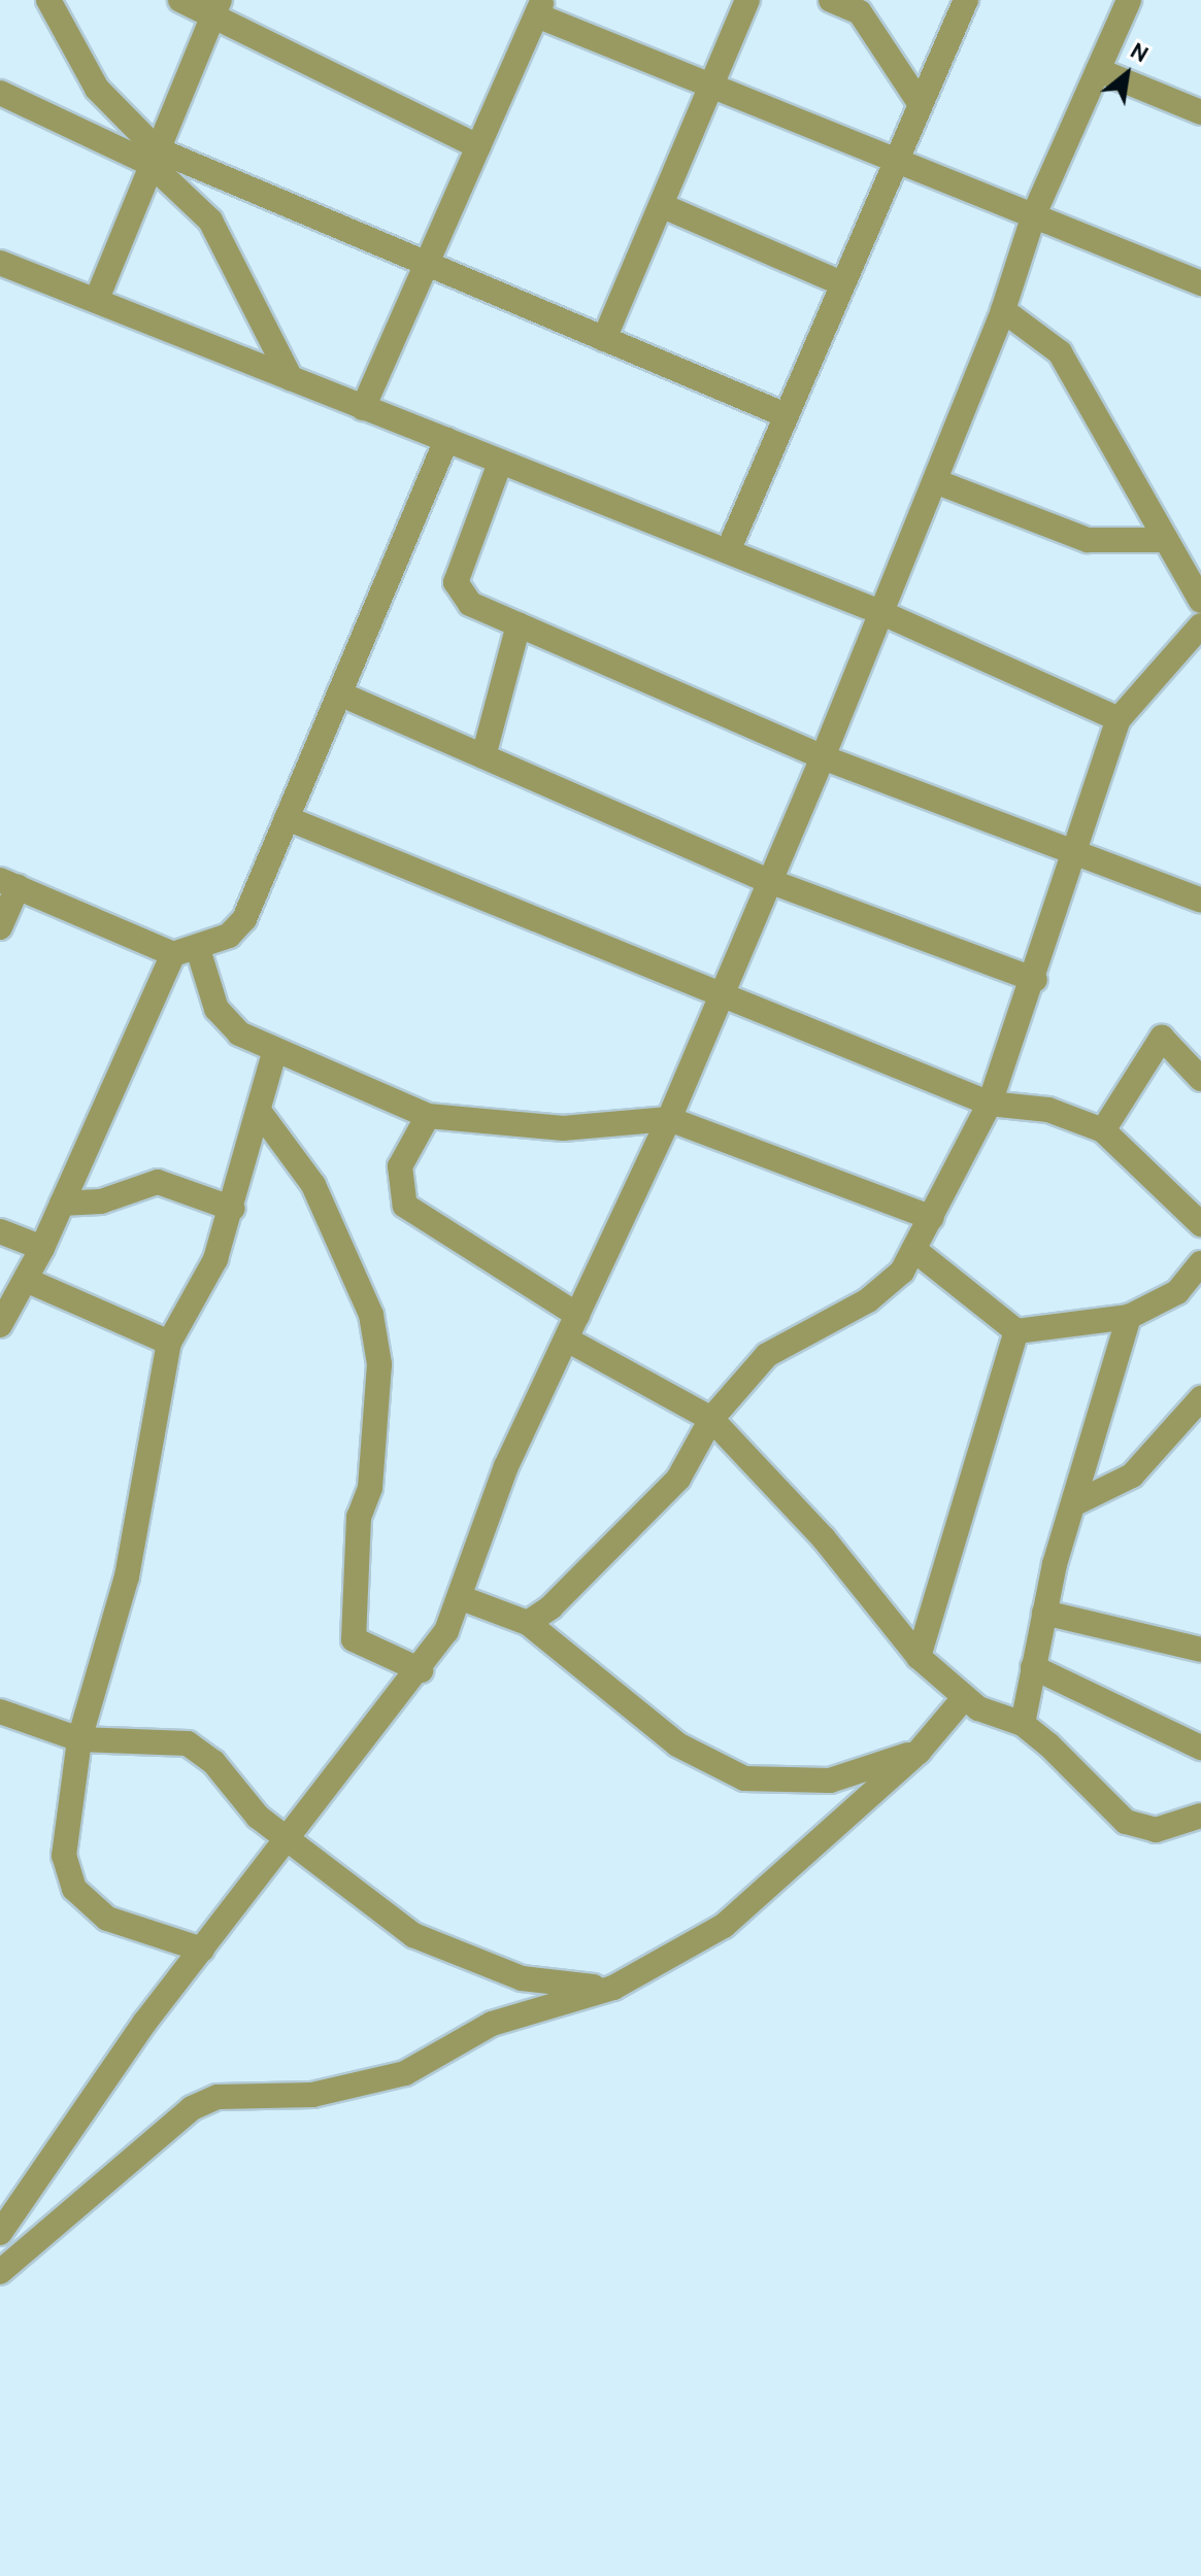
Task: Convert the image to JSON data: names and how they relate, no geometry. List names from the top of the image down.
{
  "north": "top right"
}
